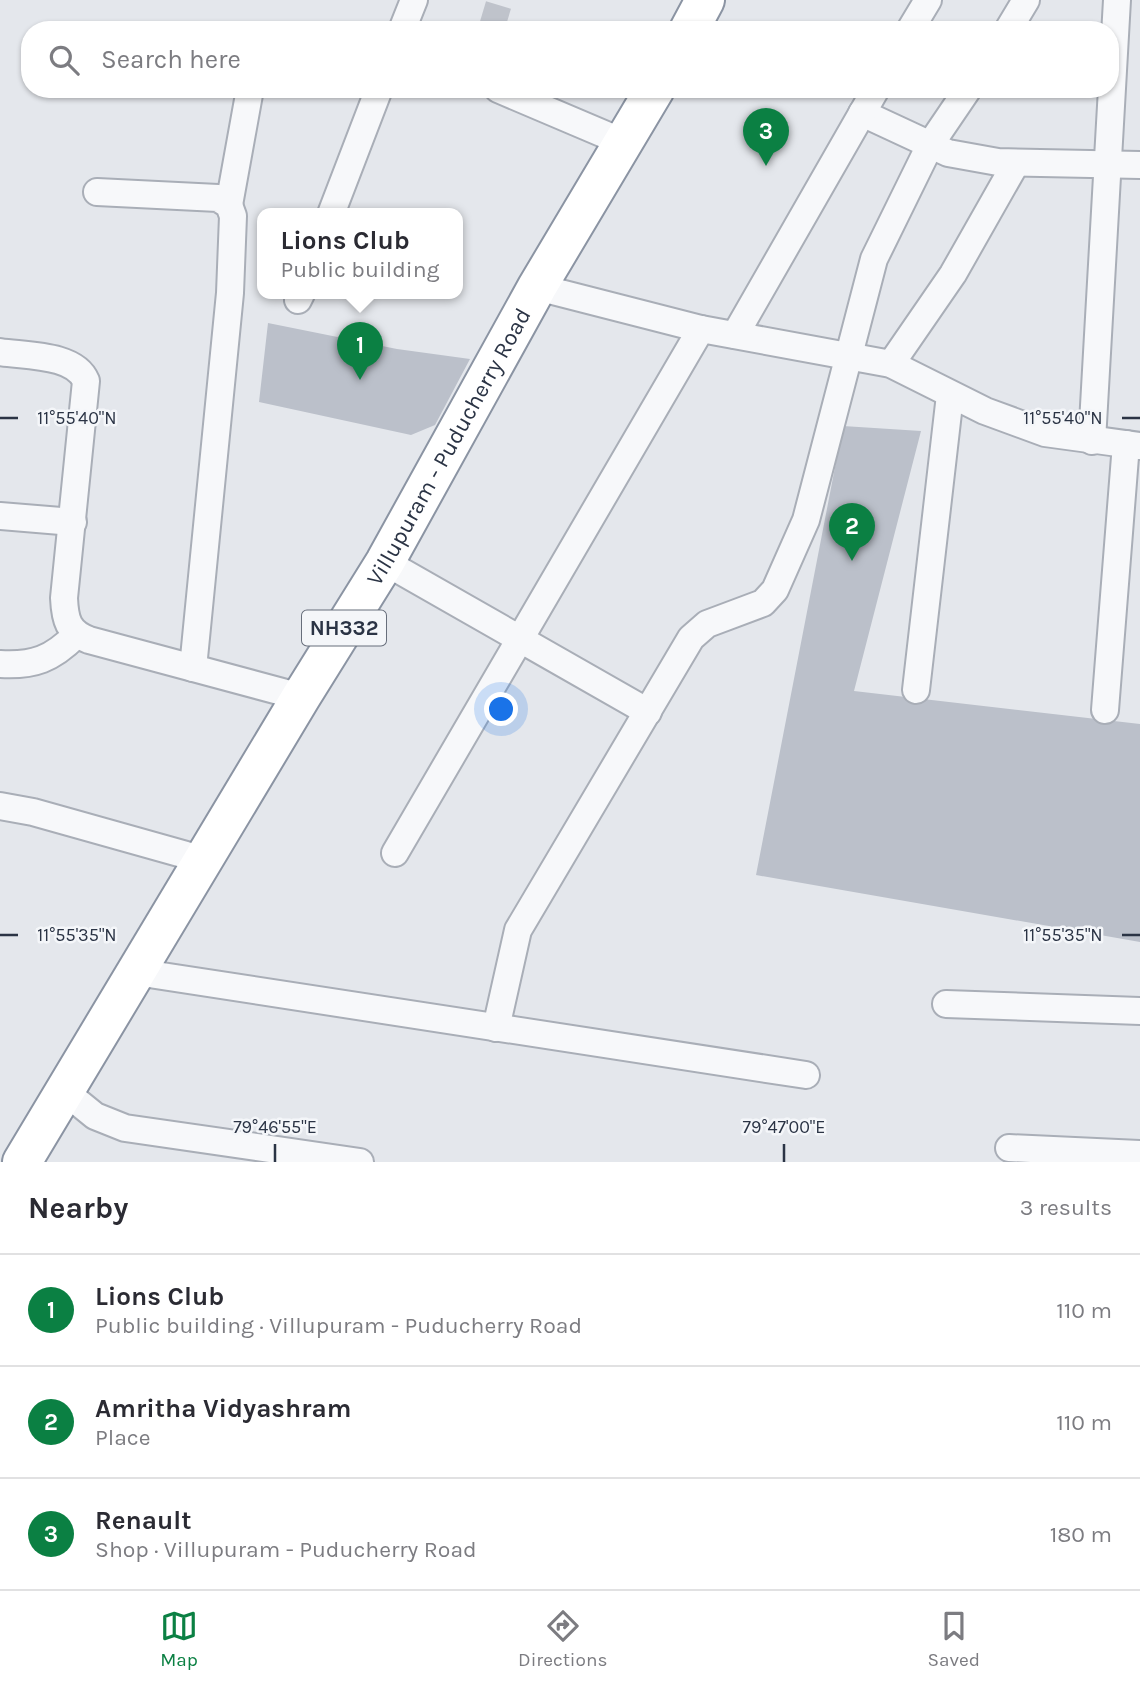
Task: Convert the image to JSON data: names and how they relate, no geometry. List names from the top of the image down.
{
  "streets": {
    "highway": ["Villupuram - Puducherry Road", "NH332"]
  },
  "page": {
    "search": "Search here",
    "pins": ["3", "1", "2"],
    "popup": ["Lions Club", "Public building"],
    "heading": ["Nearby", "3 results"],
    "list": [
      {
        "mark": "1",
        "name": "Lions Club",
        "note": "Public building · Villupuram - Puducherry Road",
        "value": "110 m"
      },
      {
        "mark": "2",
        "name": "Amritha Vidyashram",
        "note": "Place",
        "value": "110 m"
      },
      {
        "mark": "3",
        "name": "Renault",
        "note": "Shop · Villupuram - Puducherry Road",
        "value": "180 m"
      }
    ],
    "nav": ["Map", "Directions", "Saved"]
  },
  "coordinates": [
    "11°55'40\"N",
    "11°55'35\"N",
    "79°46'55\"E",
    "79°47'00\"E"
  ]
}
